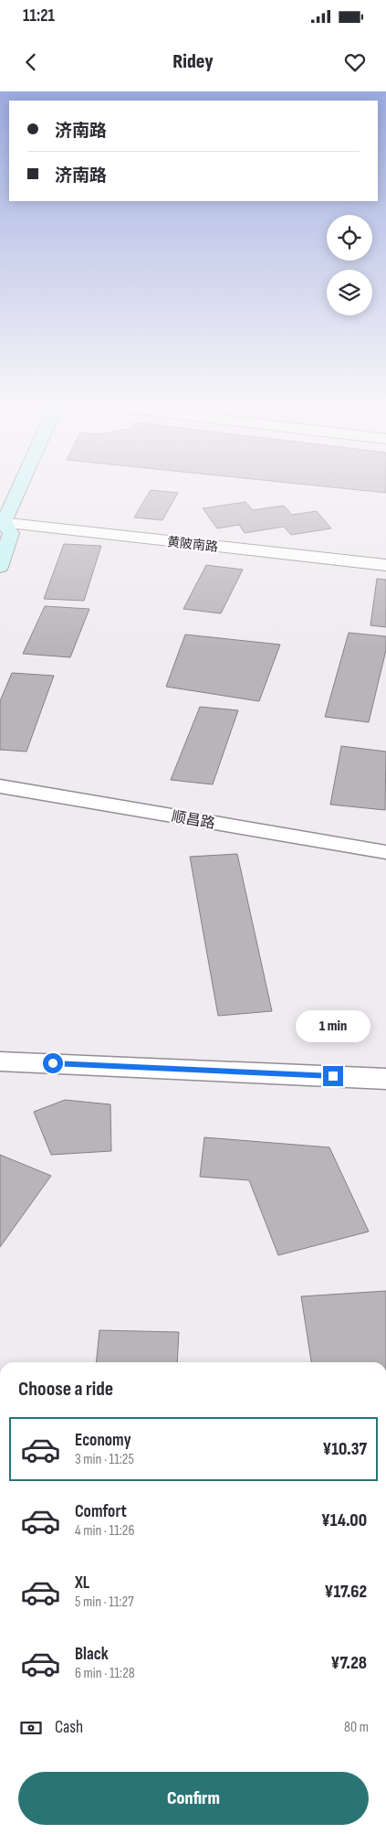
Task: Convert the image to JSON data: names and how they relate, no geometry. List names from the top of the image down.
{
  "streets": {
    "street": ["黄陂南路", "顺昌路"]
  },
  "page": {
    "status": "11:21",
    "header": "Ridey",
    "banner": ["济南路", "济南路"],
    "bubble": "1 min",
    "heading": "Choose a ride",
    "list": [
      {
        "name": "Economy",
        "note": "3 min · 11:25",
        "value": "¥10.37"
      },
      {
        "name": "Comfort",
        "note": "4 min · 11:26",
        "value": "¥14.00"
      },
      {
        "name": "XL",
        "note": "5 min · 11:27",
        "value": "¥17.62"
      },
      {
        "name": "Black",
        "note": "6 min · 11:28",
        "value": "¥7.28"
      }
    ],
    "pay": ["Cash", "80 m"],
    "buttons": "Confirm"
  }
}
